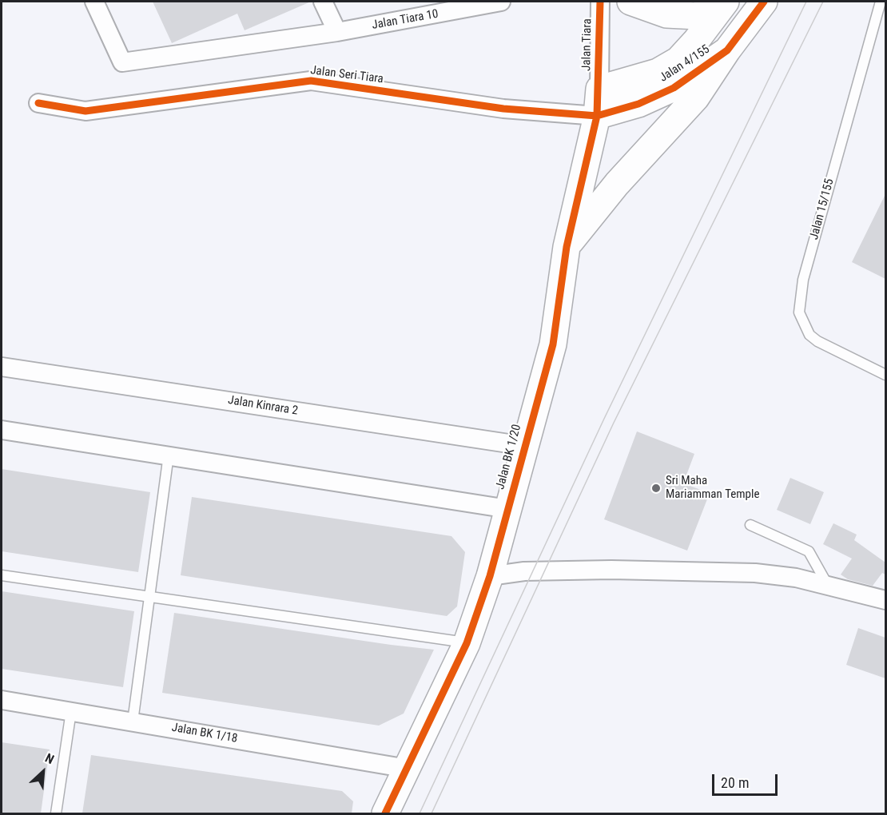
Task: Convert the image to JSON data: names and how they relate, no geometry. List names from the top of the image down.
{
  "streets": {
    "street": [
      "Jalan Tiara 10",
      "Jalan Tiara",
      "Jalan 4/155",
      "Jalan Seri Tiara",
      "Jalan Kinrara 2",
      "Jalan BK 1/20",
      "Jalan BK 1/18"
    ],
    "lane": ["Jalan 15/155"]
  },
  "crossings": [
    ["Jalan Tiara", "Jalan 4/155"],
    ["Jalan Tiara", "Jalan BK 1/20"],
    ["Jalan 4/155", "Jalan Seri Tiara"],
    ["Jalan 4/155", "Jalan BK 1/20"],
    ["Jalan Seri Tiara", "Jalan BK 1/20"],
    ["Jalan Kinrara 2", "Jalan BK 1/20"],
    ["Jalan BK 1/20", "Jalan BK 1/18"]
  ],
  "places": ["Sri Maha Mariamman Temple"],
  "scale_bar": "20 m",
  "north": "top right"
}
